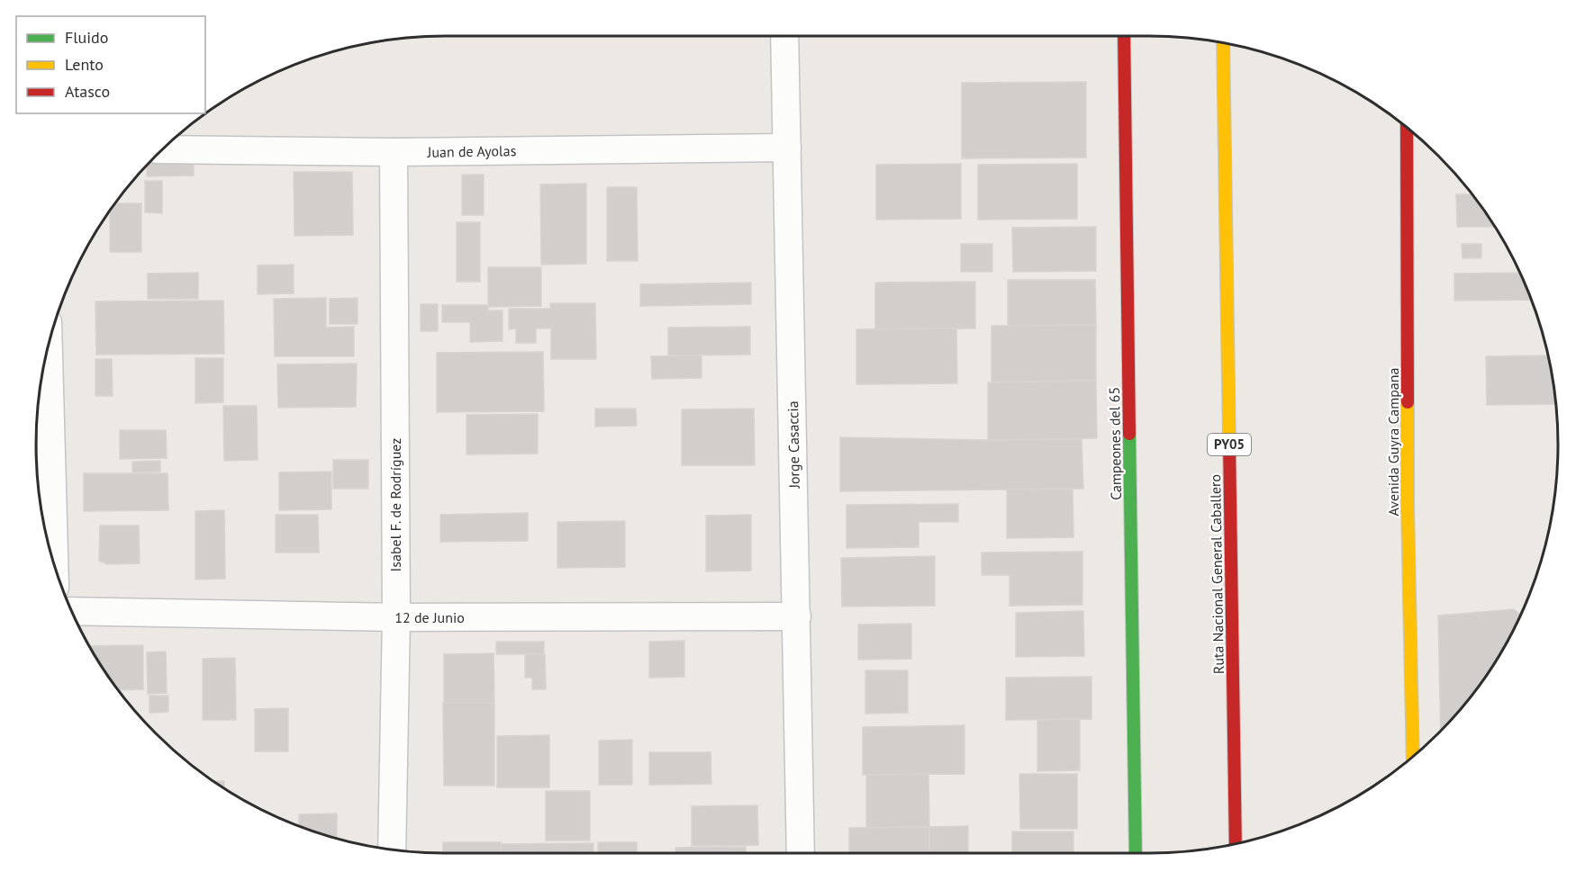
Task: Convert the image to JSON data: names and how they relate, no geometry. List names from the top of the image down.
{
  "streets": {
    "main road": [
      "Avenida Guyra Campana",
      "Campeones del 65",
      "PY05",
      "Ruta Nacional General Caballero"
    ],
    "street": [
      "Juan de Ayolas",
      "Jorge Casaccia",
      "Isabel F. de Rodríguez",
      "12 de Junio"
    ]
  },
  "crossings": [
    ["Juan de Ayolas", "Jorge Casaccia"],
    ["Juan de Ayolas", "Isabel F. de Rodríguez"],
    ["Jorge Casaccia", "12 de Junio"],
    ["Isabel F. de Rodríguez", "12 de Junio"]
  ],
  "legend": ["Fluido", "Lento", "Atasco"]
}
